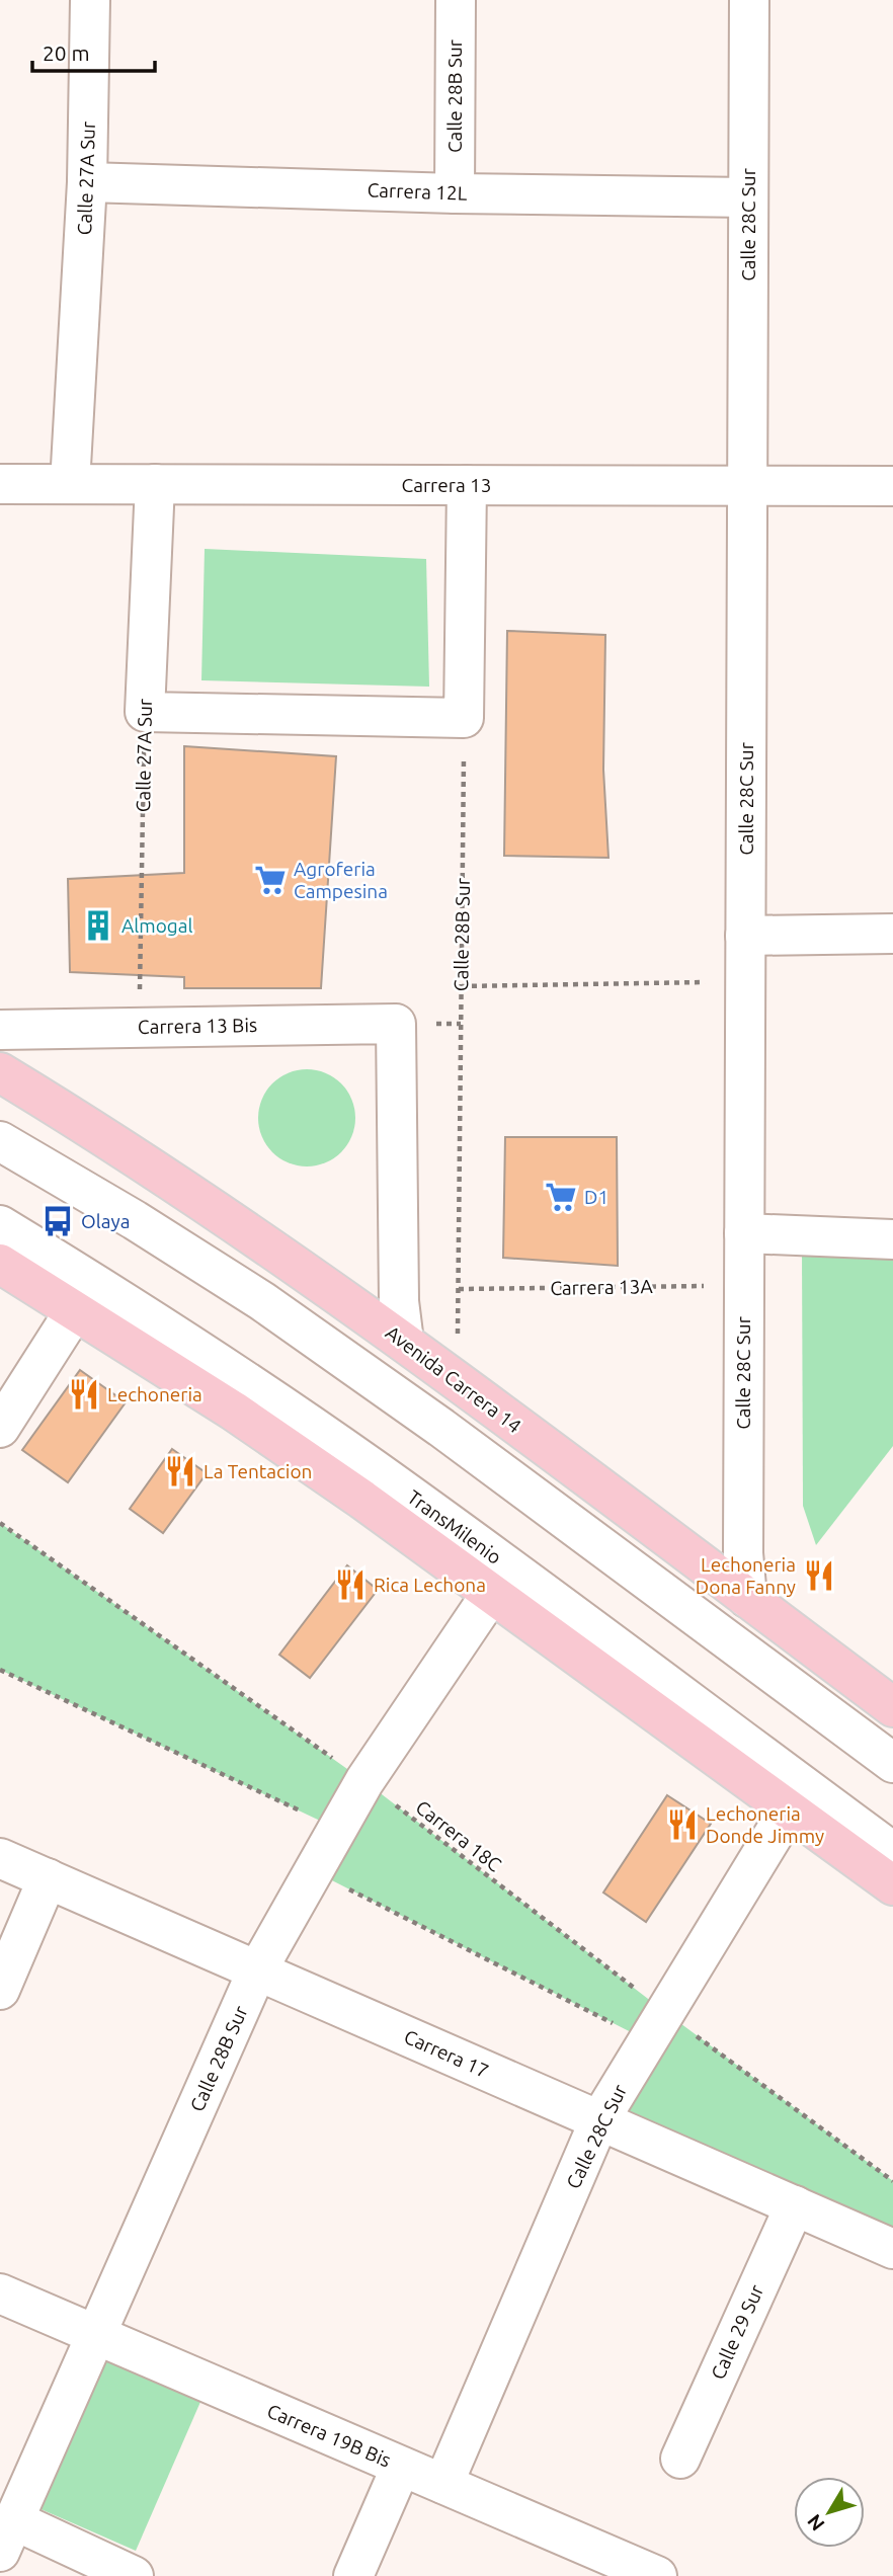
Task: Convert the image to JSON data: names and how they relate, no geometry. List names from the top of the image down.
{
  "streets": {
    "main road": ["Avenida Carrera 14"],
    "street": [
      "Calle 28B Sur",
      "Calle 27A Sur",
      "Carrera 12L",
      "Calle 28C Sur",
      "Carrera 13",
      "Carrera 13 Bis",
      "TransMilenio",
      "Carrera 17",
      "Calle 29 Sur",
      "Carrera 19B Bis"
    ],
    "path": ["Carrera 13A", "Carrera 18C"]
  },
  "crossings": [
    ["Calle 28B Sur", "Carrera 12L"],
    ["Calle 28B Sur", "Carrera 13A"],
    ["Calle 28B Sur", "Avenida Carrera 14"],
    ["Calle 28B Sur", "Carrera 18C"],
    ["Calle 28B Sur", "Carrera 17"],
    ["Calle 28B Sur", "Carrera 19B Bis"],
    ["Calle 27A Sur", "Carrera 12L"],
    ["Calle 27A Sur", "Carrera 13"],
    ["Calle 27A Sur", "Carrera 13 Bis"],
    ["Carrera 12L", "Calle 28C Sur"],
    ["Calle 28C Sur", "Carrera 13"],
    ["Calle 28C Sur", "Carrera 13A"],
    ["Calle 28C Sur", "Avenida Carrera 14"],
    ["Calle 28C Sur", "Carrera 18C"],
    ["Calle 28C Sur", "Carrera 17"],
    ["Calle 28C Sur", "Carrera 19B Bis"],
    ["Carrera 13 Bis", "Avenida Carrera 14"],
    ["Carrera 17", "Calle 29 Sur"]
  ],
  "places": {
    "supermarket": ["Agroferia Campesina", "D1"],
    "building": ["Almogal"],
    "bus stop": ["Olaya"],
    "restaurant": [
      "Lechoneria",
      "La Tentacion",
      "Lechoneria Dona Fanny",
      "Rica Lechona",
      "Lechoneria Donde Jimmy"
    ]
  },
  "scale_bar": "20 m",
  "north": "bottom left"
}
